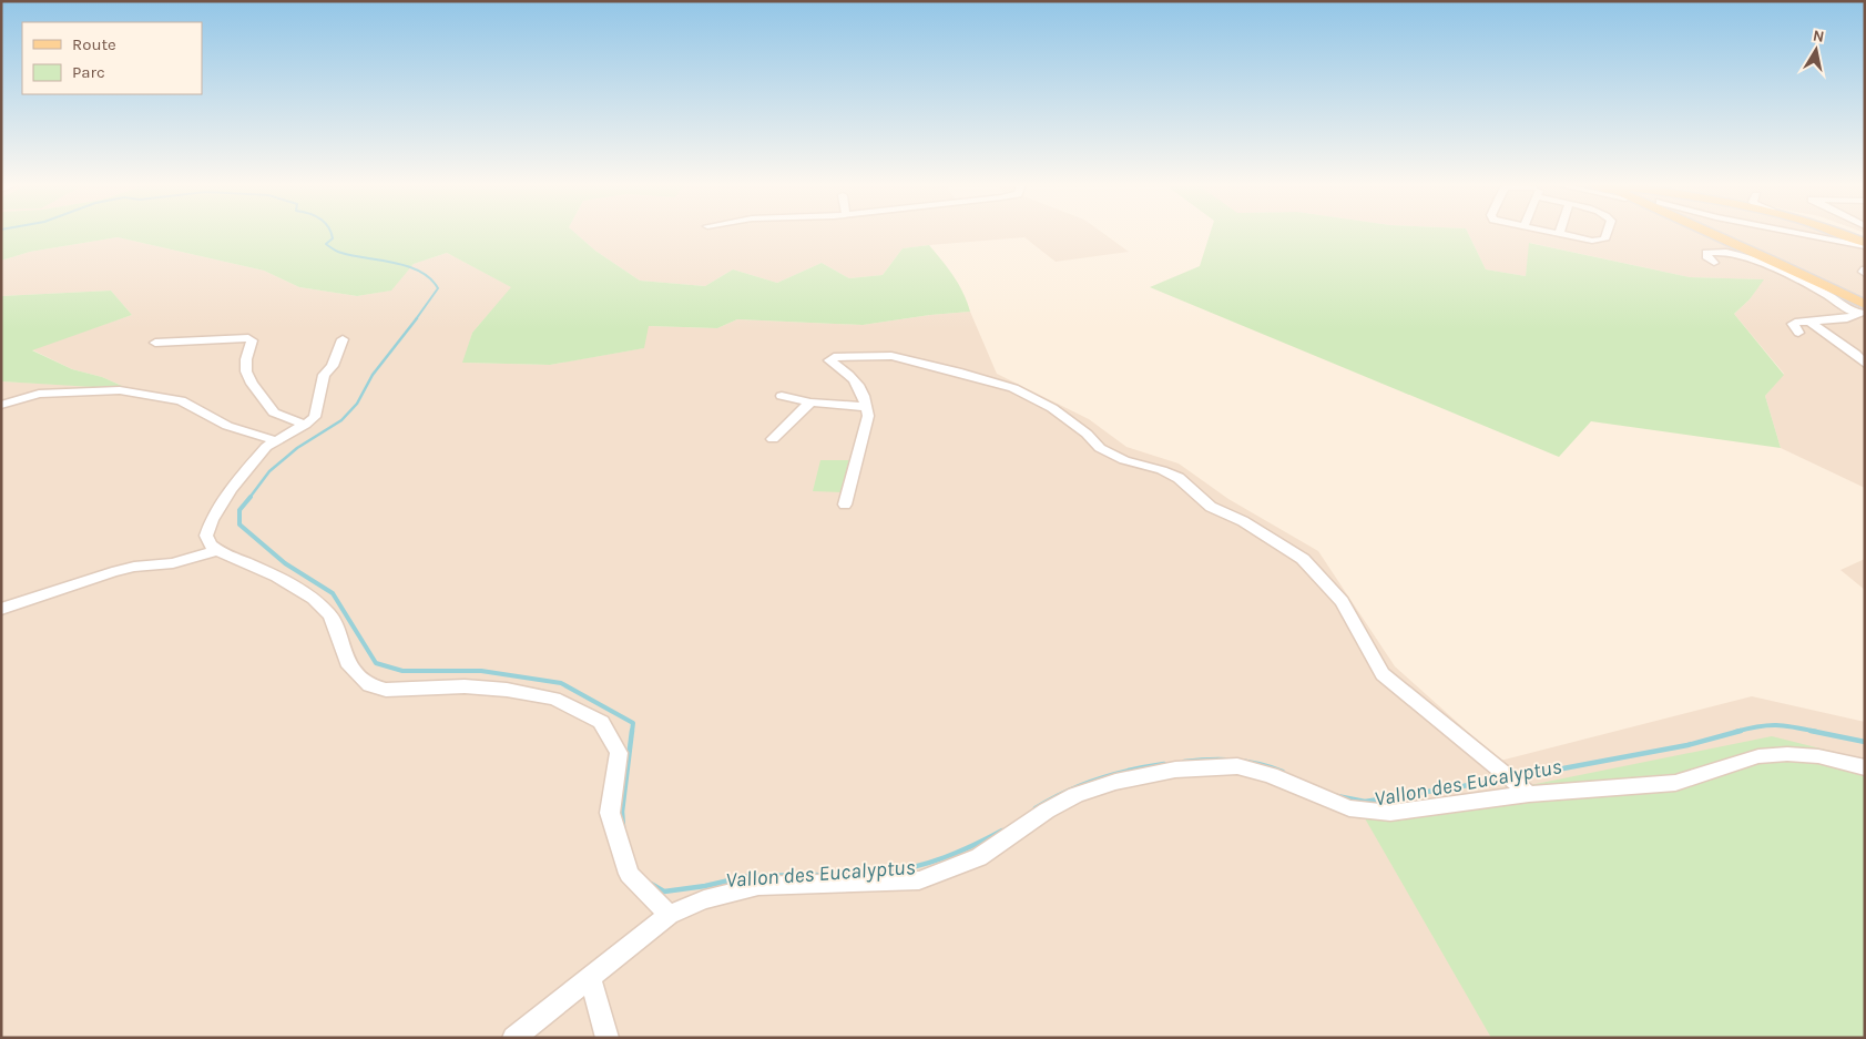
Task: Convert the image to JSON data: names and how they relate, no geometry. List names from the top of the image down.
{
  "water": ["Vallon des Eucalyptus"],
  "legend": ["Route", "Parc"],
  "north": "top"
}
